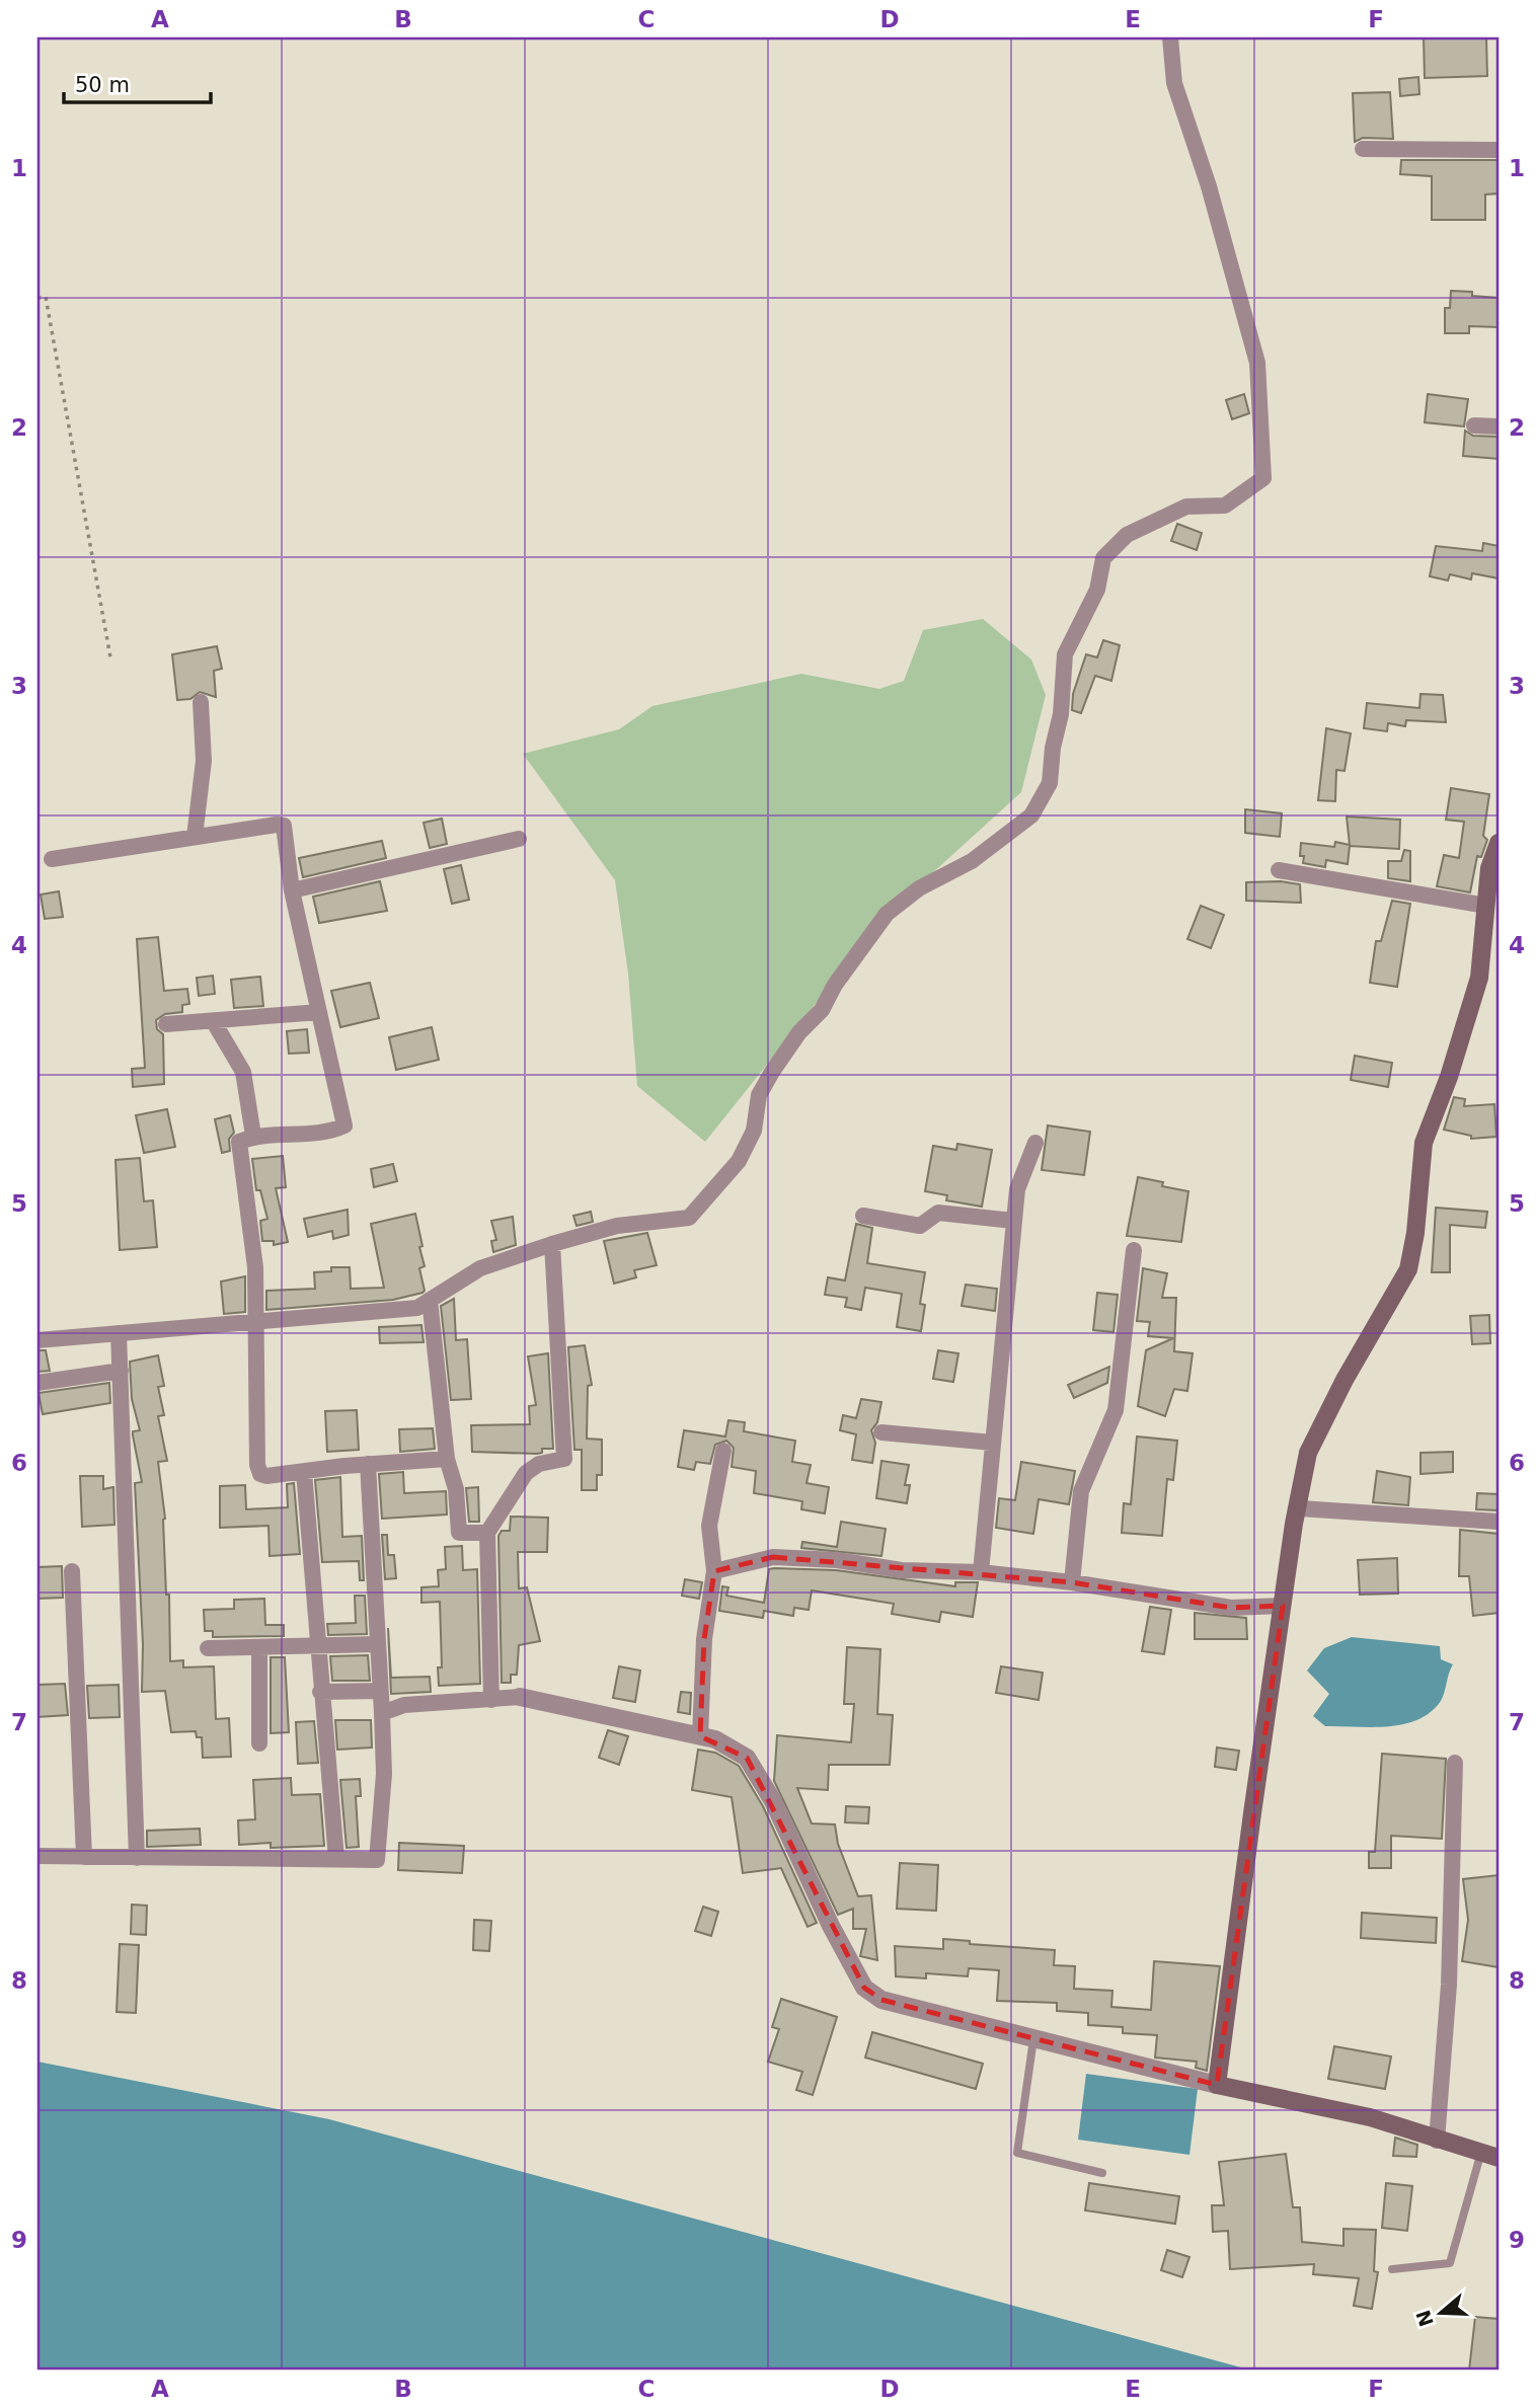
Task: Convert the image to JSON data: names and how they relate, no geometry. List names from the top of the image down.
{
  "scale_bar": "50 m",
  "north": "left",
  "grid": {
    "columns": [
      "A",
      "B",
      "C",
      "D",
      "E",
      "F"
    ],
    "rows": [
      "1",
      "2",
      "3",
      "4",
      "5",
      "6",
      "7",
      "8",
      "9"
    ]
  }
}
